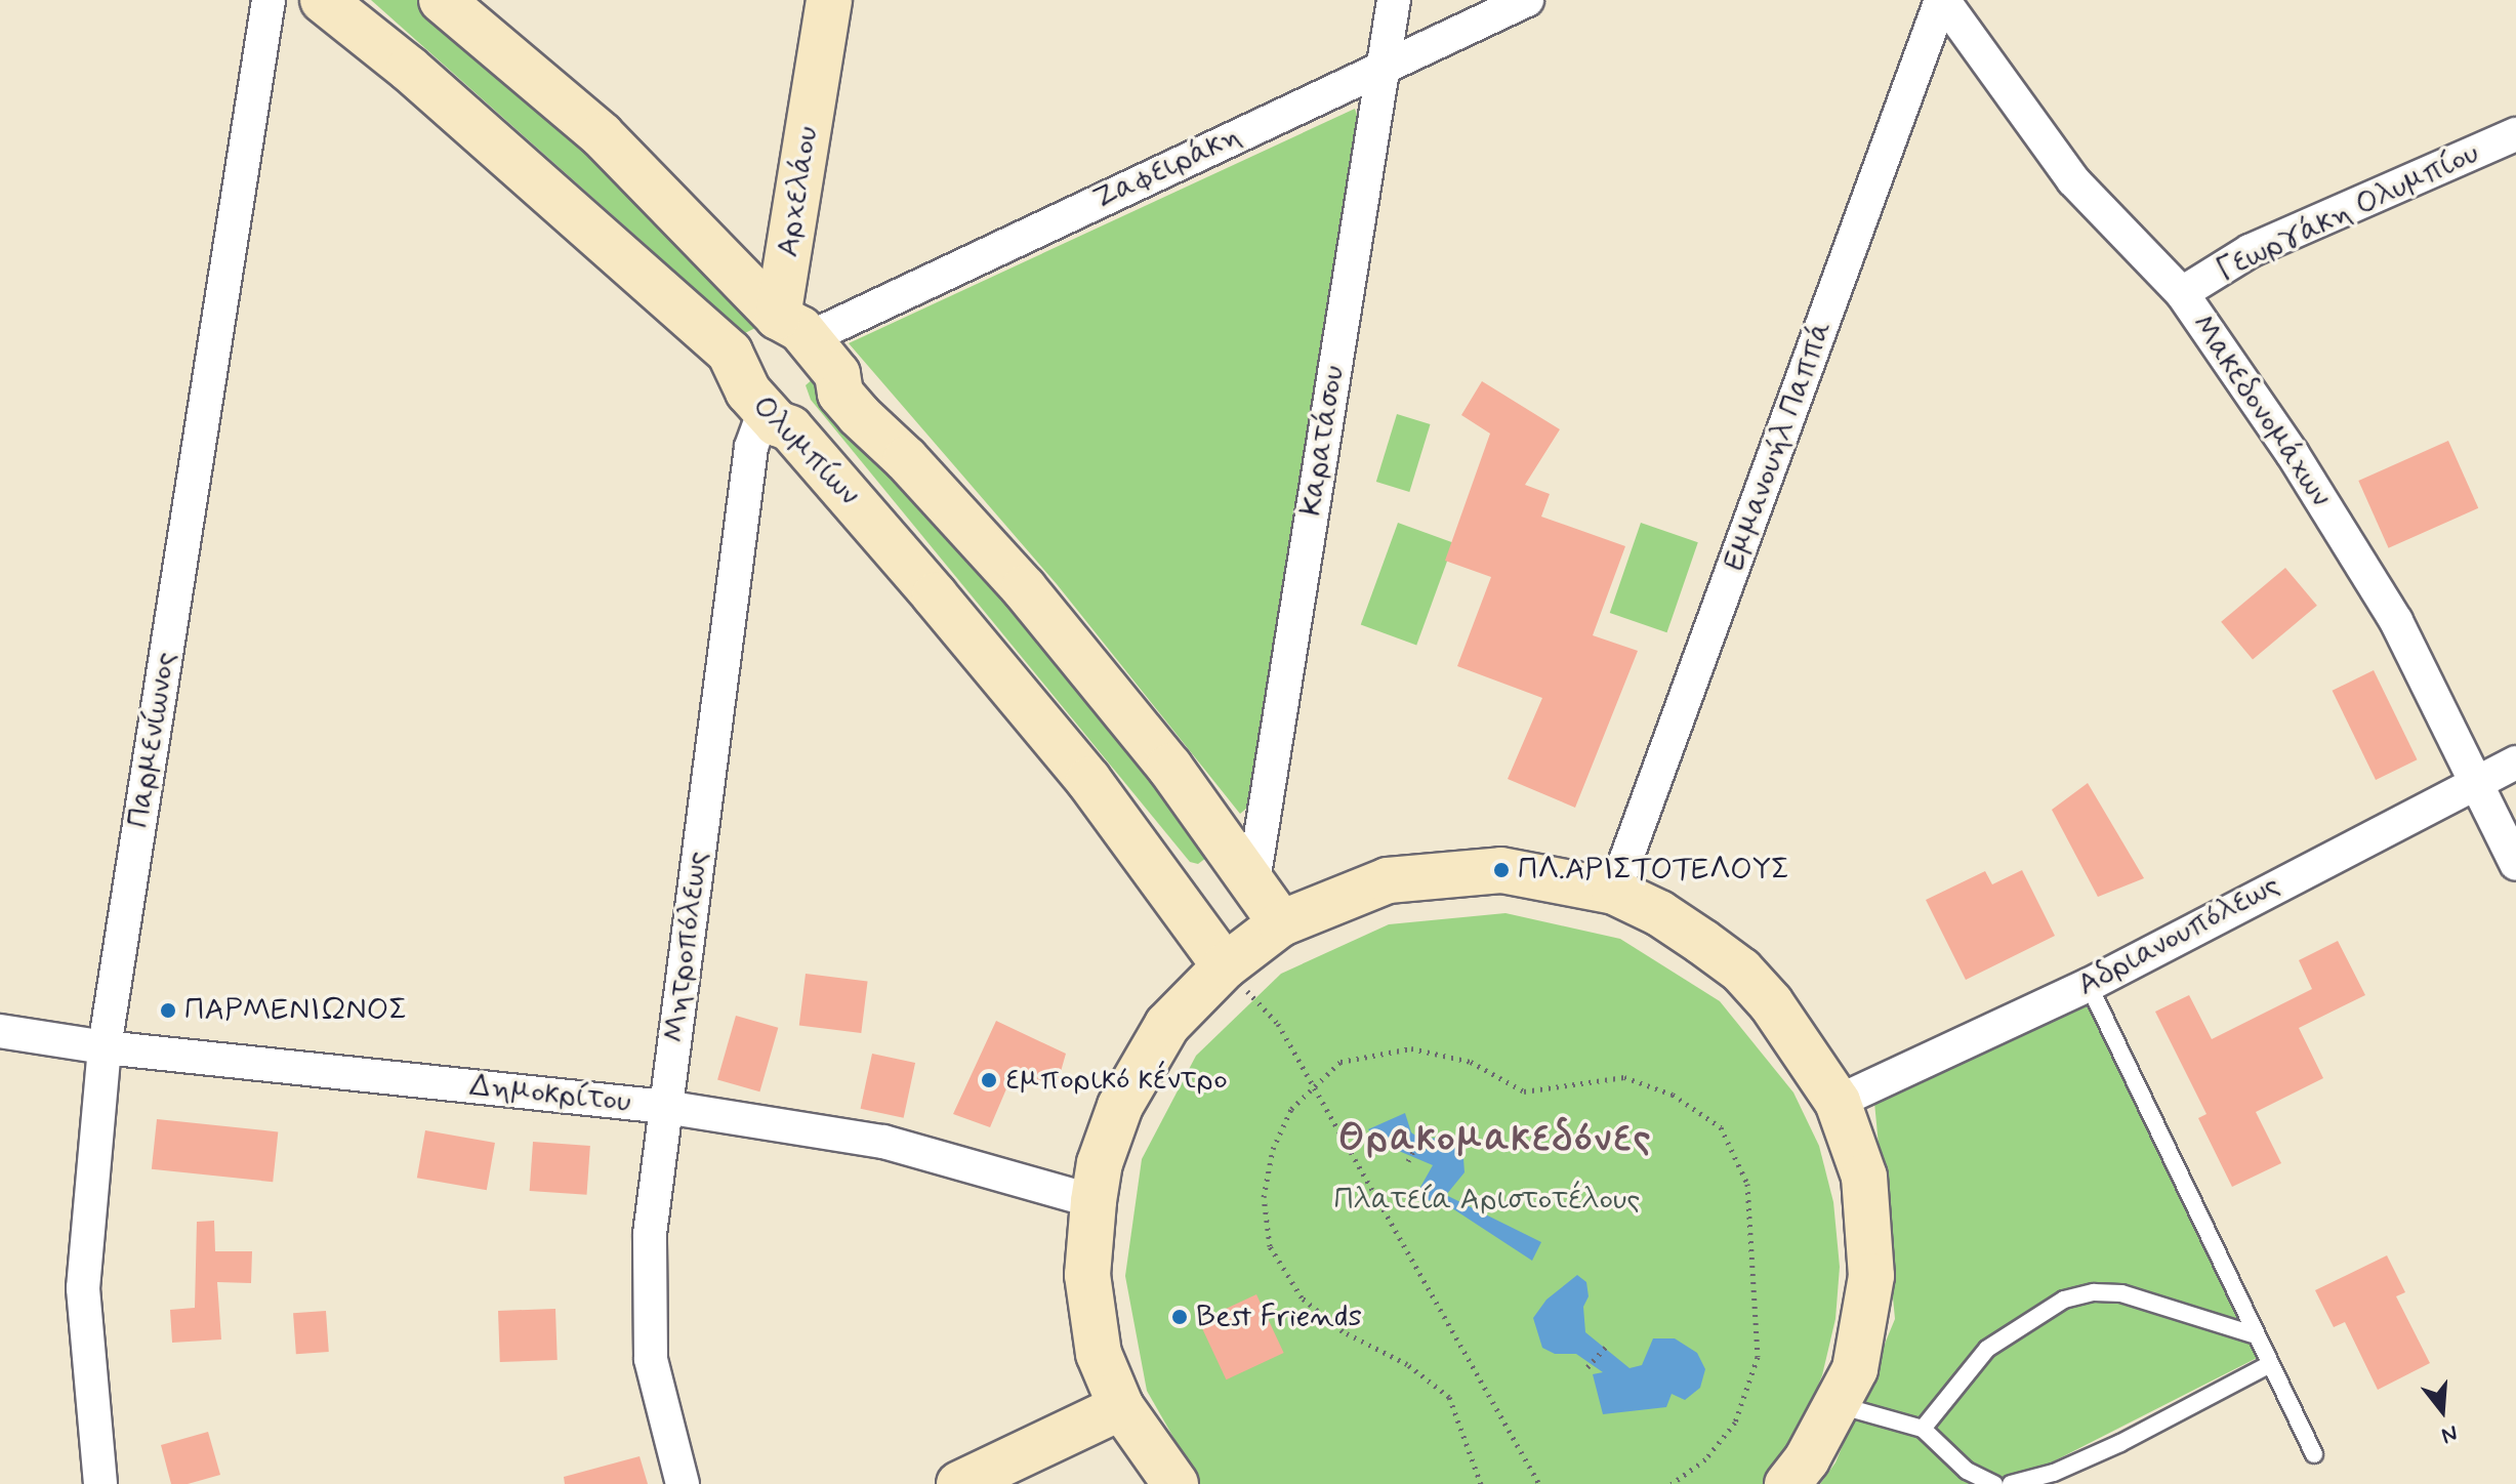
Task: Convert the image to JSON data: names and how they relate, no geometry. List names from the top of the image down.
{
  "streets": {
    "street": [
      "Ζαφειράκη",
      "Αρχελάου",
      "Γεωργάκη Ολυμπίου",
      "Μακεδονομάχων",
      "Καρατάσου",
      "Εμμανουήλ Παππά",
      "Ολυμπίων",
      "Παρμενίωνος",
      "Αδριανουπόλεως",
      "Μητροπόλεως",
      "Δημοκρίτου"
    ]
  },
  "crossings": [
    ["Ζαφειράκη", "Αρχελάου"],
    ["Ζαφειράκη", "Καρατάσου"],
    ["Ζαφειράκη", "Ολυμπίων"],
    ["Ζαφειράκη", "Μητροπόλεως"],
    ["Αρχελάου", "Ολυμπίων"],
    ["Αρχελάου", "Μητροπόλεως"],
    ["Γεωργάκη Ολυμπίου", "Μακεδονομάχων"],
    ["Μακεδονομάχων", "Εμμανουήλ Παππά"],
    ["Μακεδονομάχων", "Αδριανουπόλεως"],
    ["Καρατάσου", "Ολυμπίων"],
    ["Ολυμπίων", "Μητροπόλεως"],
    ["Παρμενίωνος", "Δημοκρίτου"],
    ["Μητροπόλεως", "Δημοκρίτου"]
  ],
  "districts": ["Θρακομακεδόνες"],
  "parks": ["Πλατεία Αριστοτέλους"],
  "places": [
    "ΠΛ.ΑΡΙΣΤΟΤΕΛΟΥΣ",
    "ΠΑΡΜΕΝΙΩΝΟΣ",
    "εμπορικό κέντρο",
    "Best Friends"
  ],
  "north": "bottom"
}
